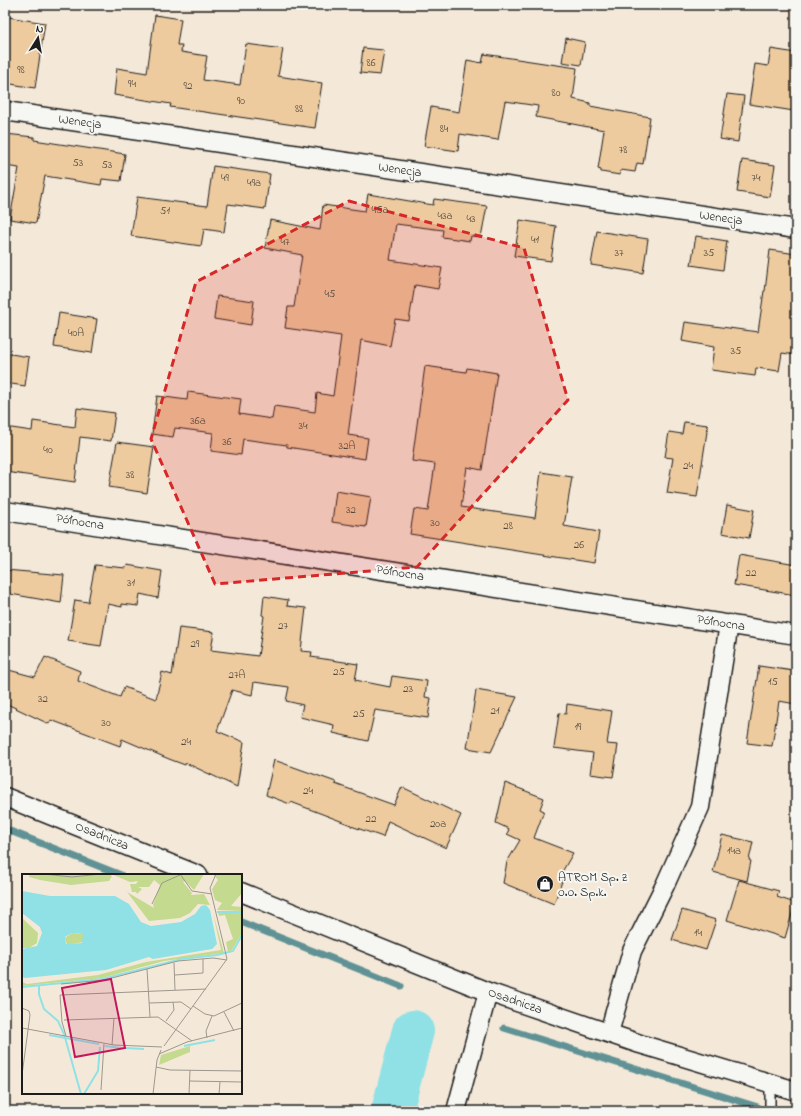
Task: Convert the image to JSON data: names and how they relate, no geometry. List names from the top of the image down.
{
  "streets": {
    "street": ["Wenecja", "Północna", "Osadnicza"]
  },
  "places": {
    "shop": ["ATROM Sp. z o.o. Sp.k."]
  },
  "house_numbers": [
    "86",
    "98",
    "94",
    "92",
    "80",
    "90",
    "88",
    "84",
    "78",
    "53",
    "53",
    "49",
    "74",
    "49a",
    "45a",
    "51",
    "43a",
    "43",
    "41",
    "47",
    "37",
    "35",
    "45",
    "40A",
    "35",
    "36a",
    "34",
    "36",
    "32A",
    "40",
    "24",
    "38",
    "32",
    "30",
    "28",
    "26",
    "22",
    "31",
    "27",
    "29",
    "25",
    "27A",
    "15",
    "23",
    "32",
    "21",
    "25",
    "30",
    "19",
    "24",
    "24",
    "22",
    "20a",
    "14a",
    "14"
  ],
  "north": "top"
}
